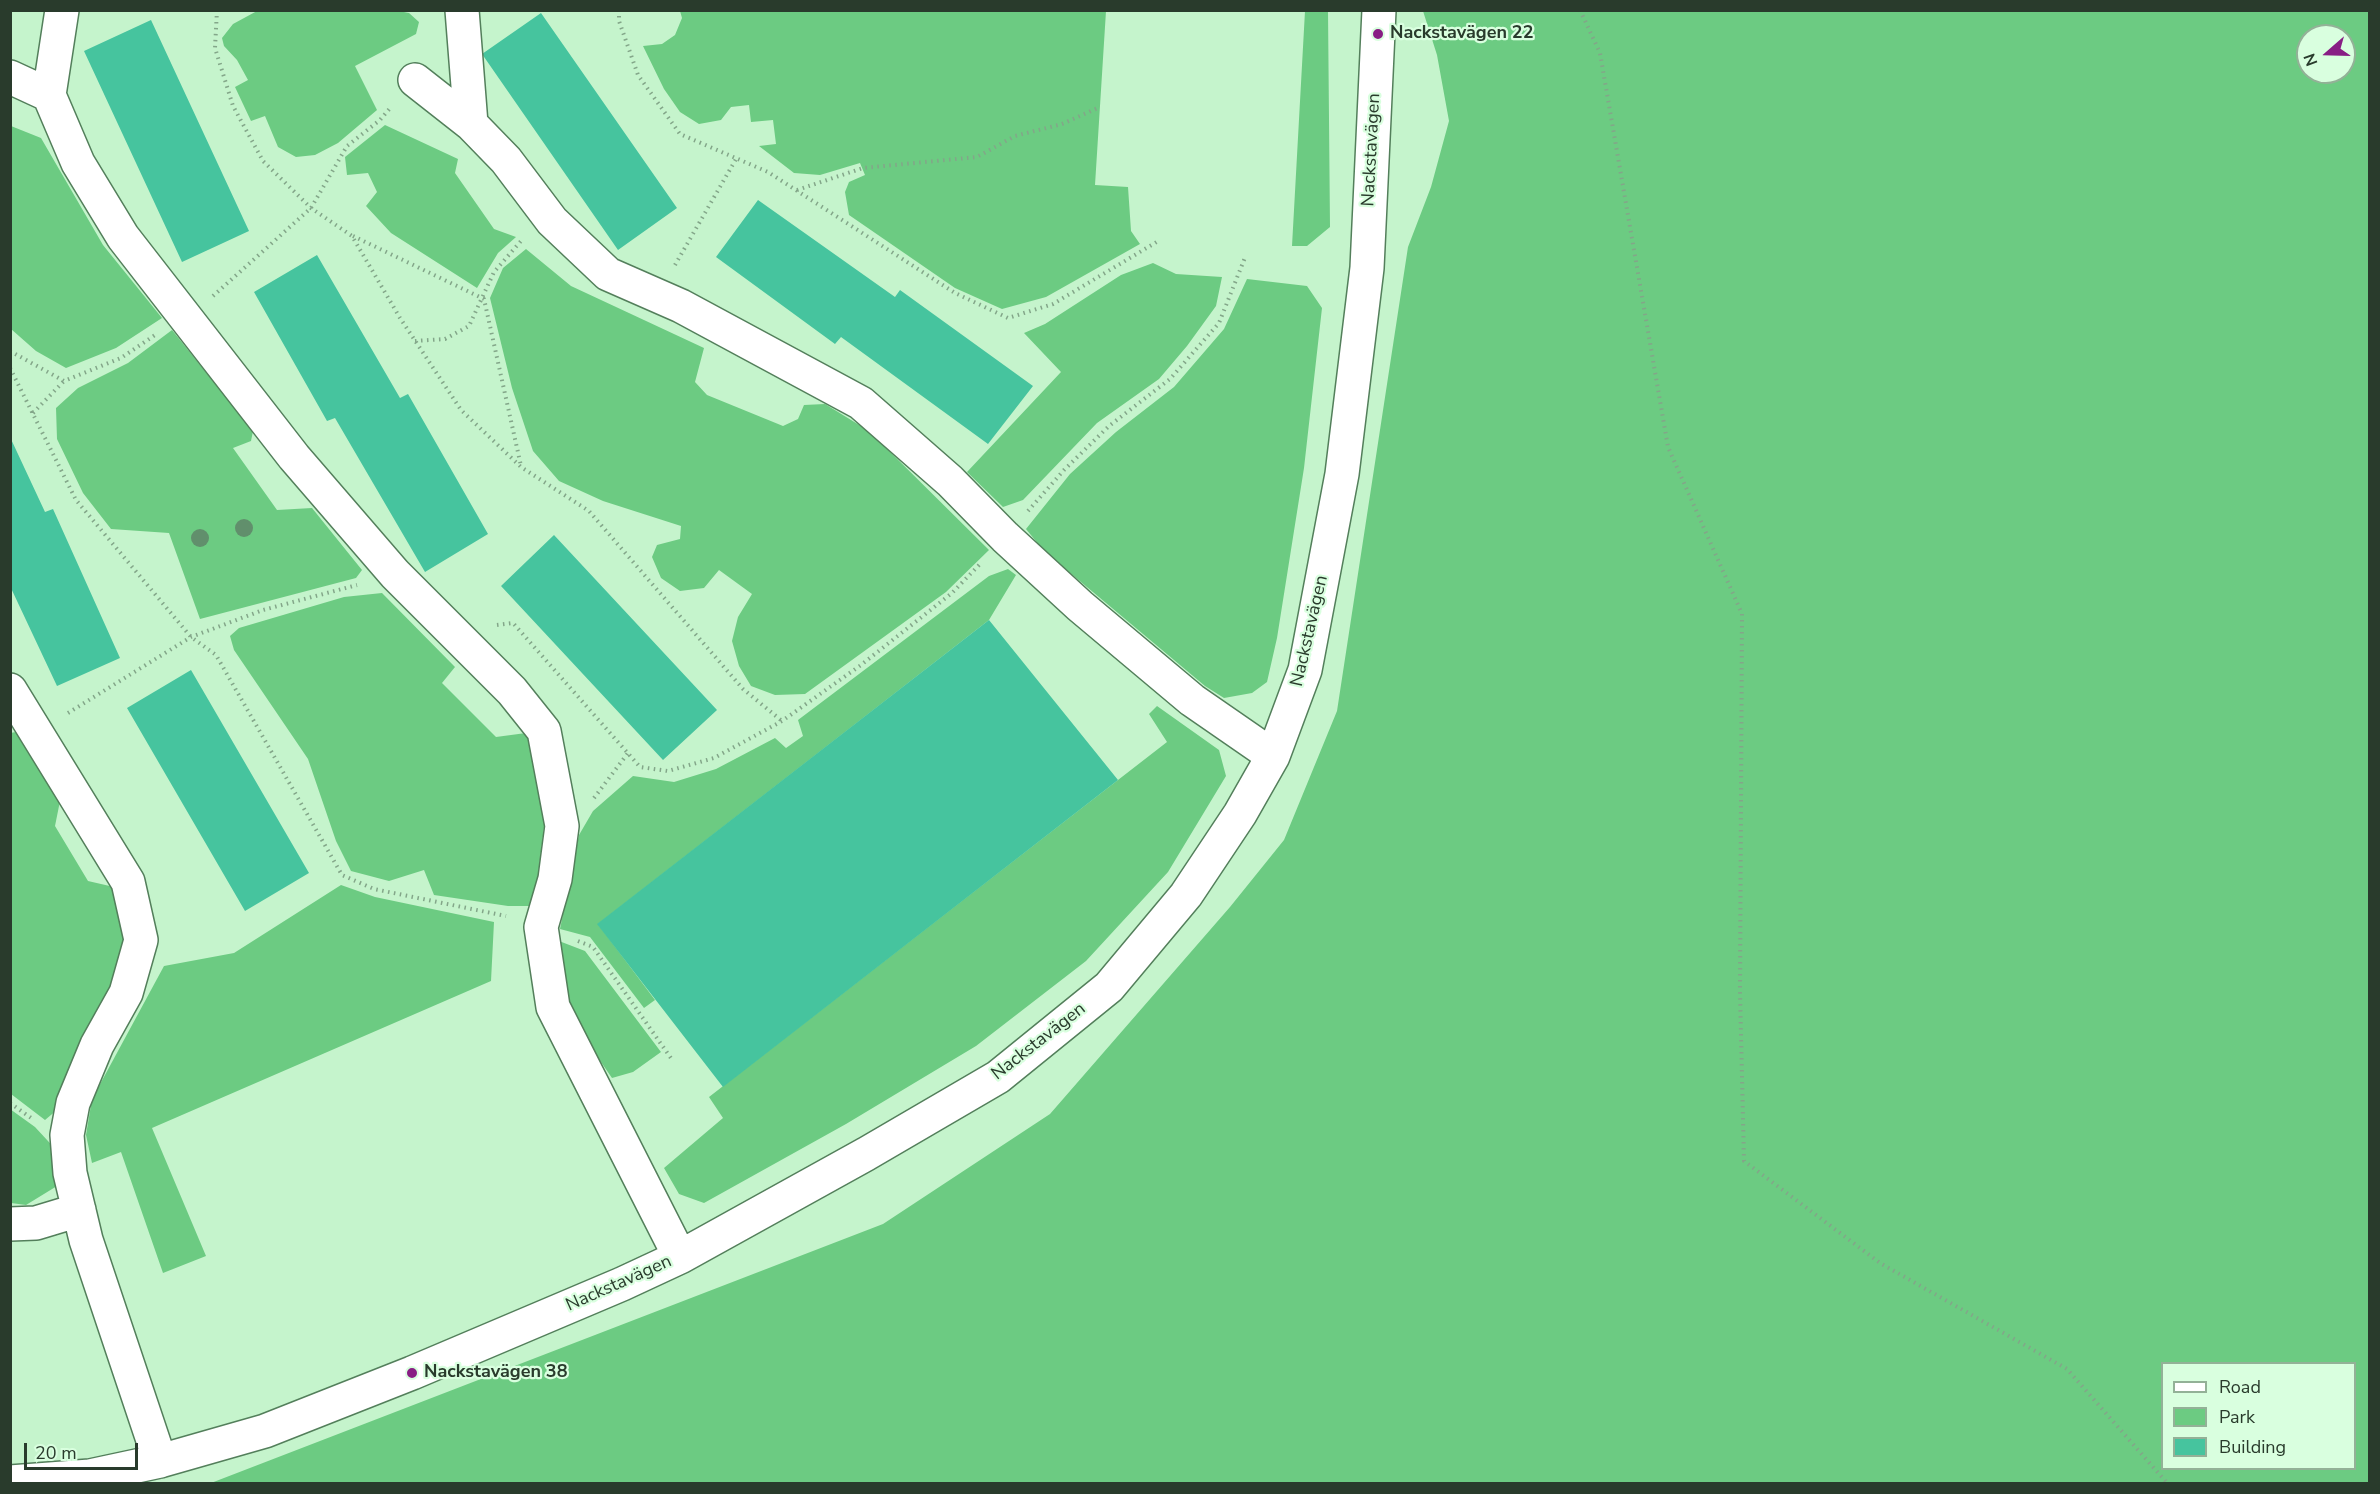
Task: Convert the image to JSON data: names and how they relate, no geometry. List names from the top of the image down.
{
  "streets": {
    "street": ["Nackstavägen"]
  },
  "places": ["Nackstavägen 22", "Nackstavägen 38"],
  "legend": ["Road", "Park", "Building"],
  "scale_bar": "20 m",
  "north": "left"
}
